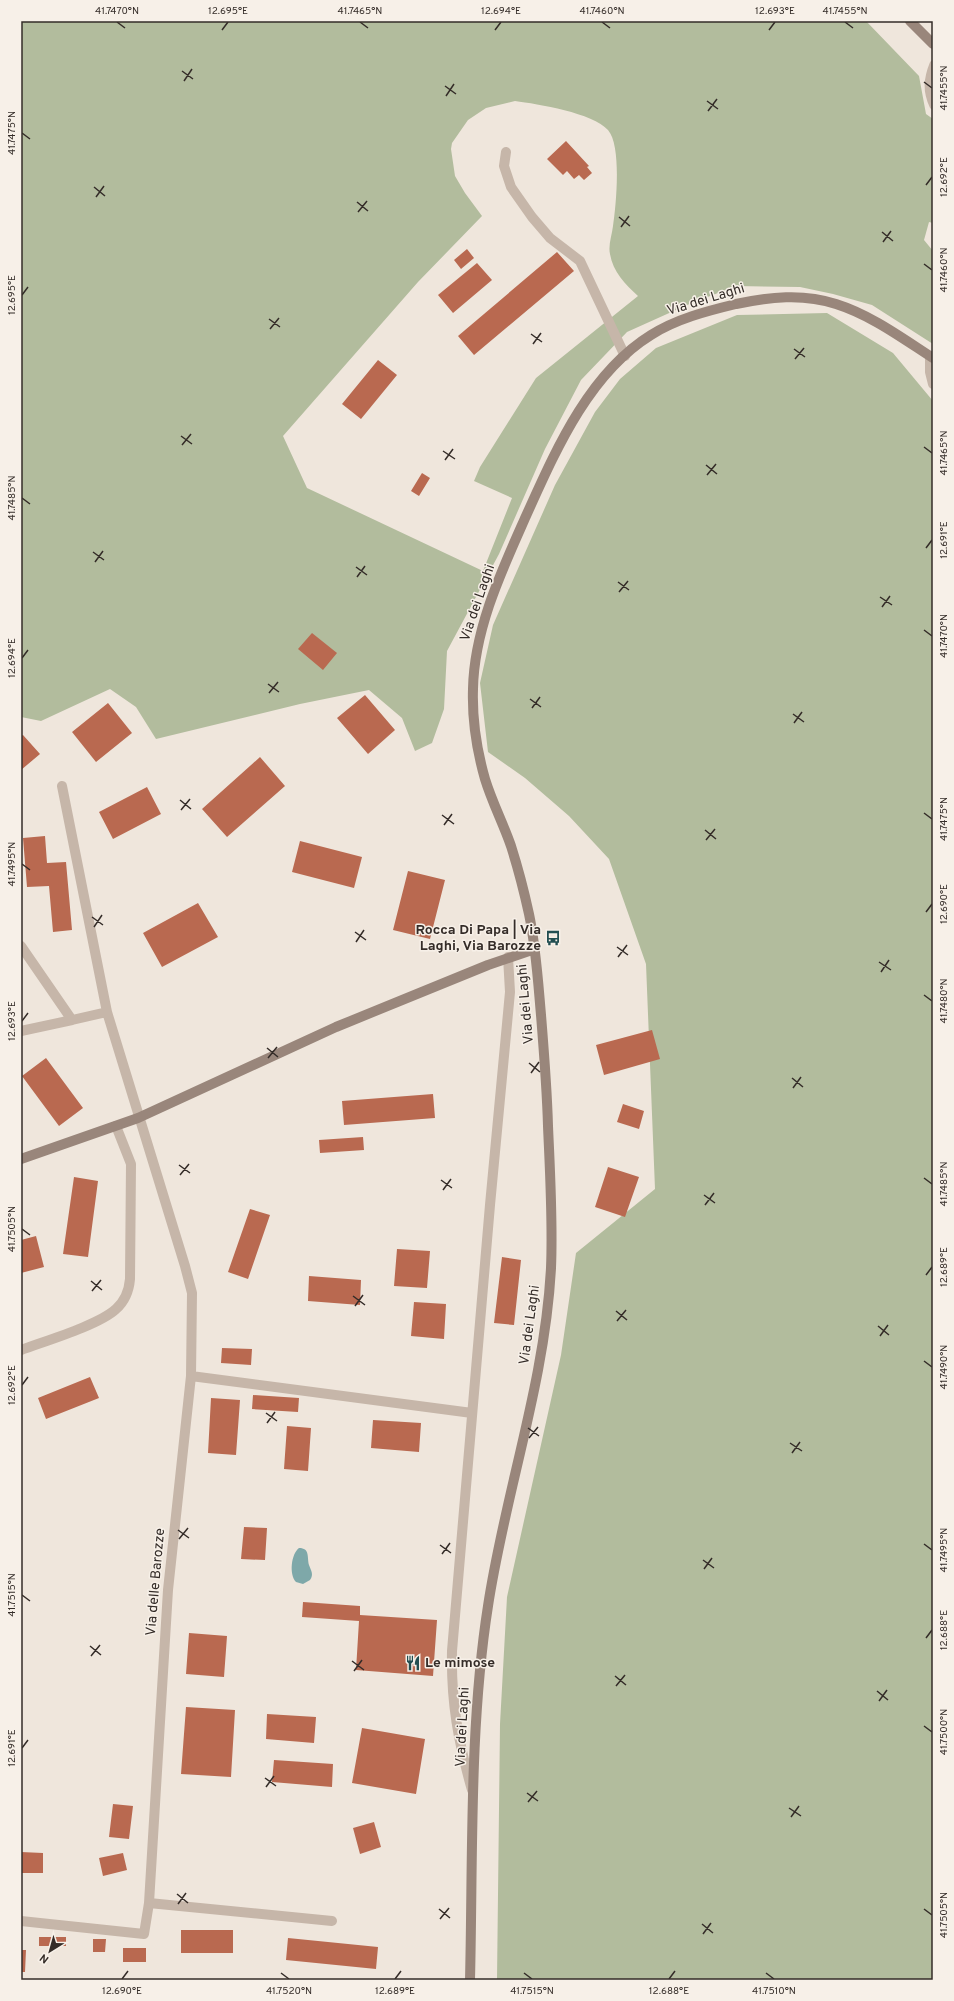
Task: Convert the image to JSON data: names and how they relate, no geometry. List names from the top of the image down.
{
  "streets": {
    "main road": ["Via dei Laghi"],
    "street": ["Via delle Barozze"]
  },
  "places": {
    "bus stop": ["Rocca Di Papa | Via Laghi, Via Barozze"],
    "restaurant": ["Le mimose"]
  },
  "north": "bottom left",
  "coordinates": [
    "41.7470°N",
    "12.695°E",
    "41.7465°N",
    "12.694°E",
    "41.7460°N",
    "12.693°E",
    "41.7455°N",
    "41.7475°N",
    "12.692°E",
    "41.7485°N",
    "12.691°E",
    "41.7495°N",
    "12.690°E",
    "41.7480°N",
    "41.7505°N",
    "12.689°E",
    "41.7490°N",
    "41.7515°N",
    "12.688°E",
    "41.7500°N",
    "41.7520°N",
    "41.7510°N"
  ]
}
